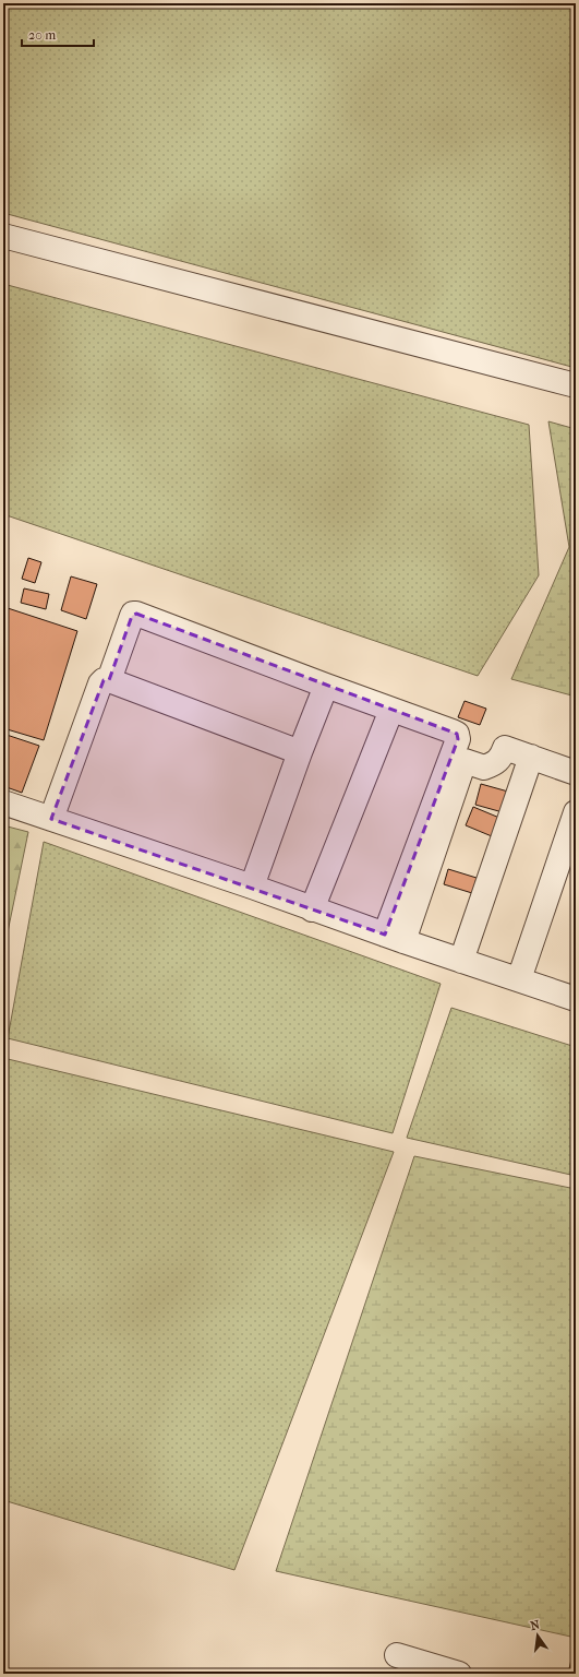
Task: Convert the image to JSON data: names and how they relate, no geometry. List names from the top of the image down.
{
  "scale_bar": "20 m",
  "north": "top"
}
